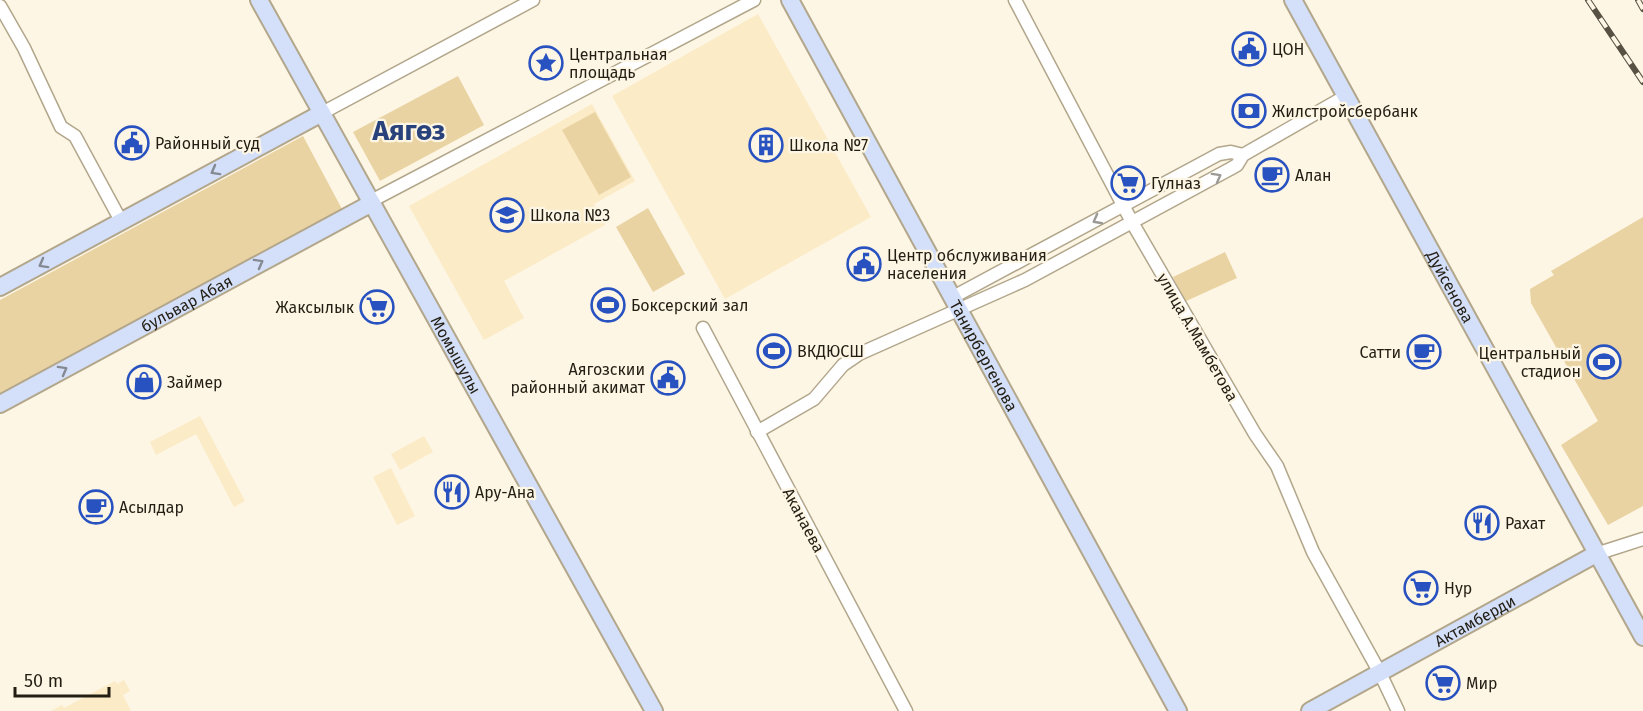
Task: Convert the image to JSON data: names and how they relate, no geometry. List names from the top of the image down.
{
  "streets": {
    "main road": [
      "Дуйсенова",
      "бульвар Абая",
      "Момышулы",
      "Танирбергенова",
      "Актамберди"
    ],
    "street": ["улица А.Мамбетова", "Аканаева"]
  },
  "crossings": [
    ["Дуйсенова", "Актамберди"],
    ["бульвар Абая", "Момышулы"],
    ["улица А.Мамбетова", "Актамберди"]
  ],
  "districts": ["Аягөз"],
  "places": {
    "public building": [
      "ЦОН",
      "Районный суд",
      "Центр обслуживания населения",
      "Аягозскии районный акимат"
    ],
    "place": ["Центральная площадь"],
    "bank": ["Жилстройсбербанк"],
    "building": ["Школа №7"],
    "cafe": ["Алан", "Сатти", "Асылдар"],
    "supermarket": [
      "Гулназ",
      "Жаксылык",
      "Нур",
      "Мир"
    ],
    "school or university": ["Школа №3"],
    "sports": ["Боксерский зал", "ВКДЮСШ", "Центральный стадион"],
    "shop": ["Займер"],
    "restaurant": ["Ару-Ана", "Рахат"]
  },
  "scale_bar": "50 m"
}
